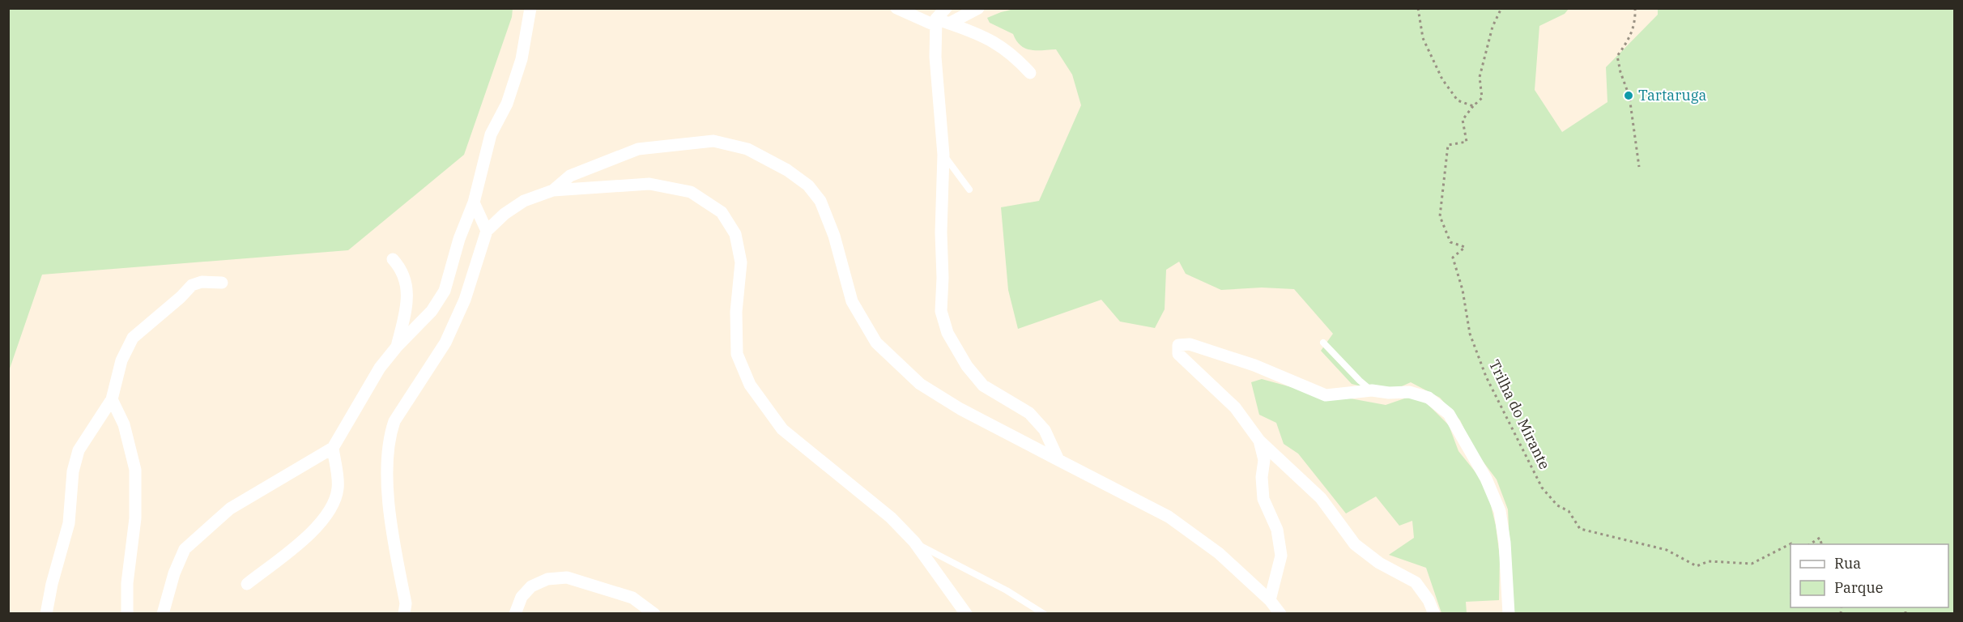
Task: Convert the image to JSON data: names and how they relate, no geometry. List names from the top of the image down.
{
  "streets": {
    "path": ["Trilha do Mirante"]
  },
  "places": ["Tartaruga"],
  "legend": ["Rua", "Parque"]
}
